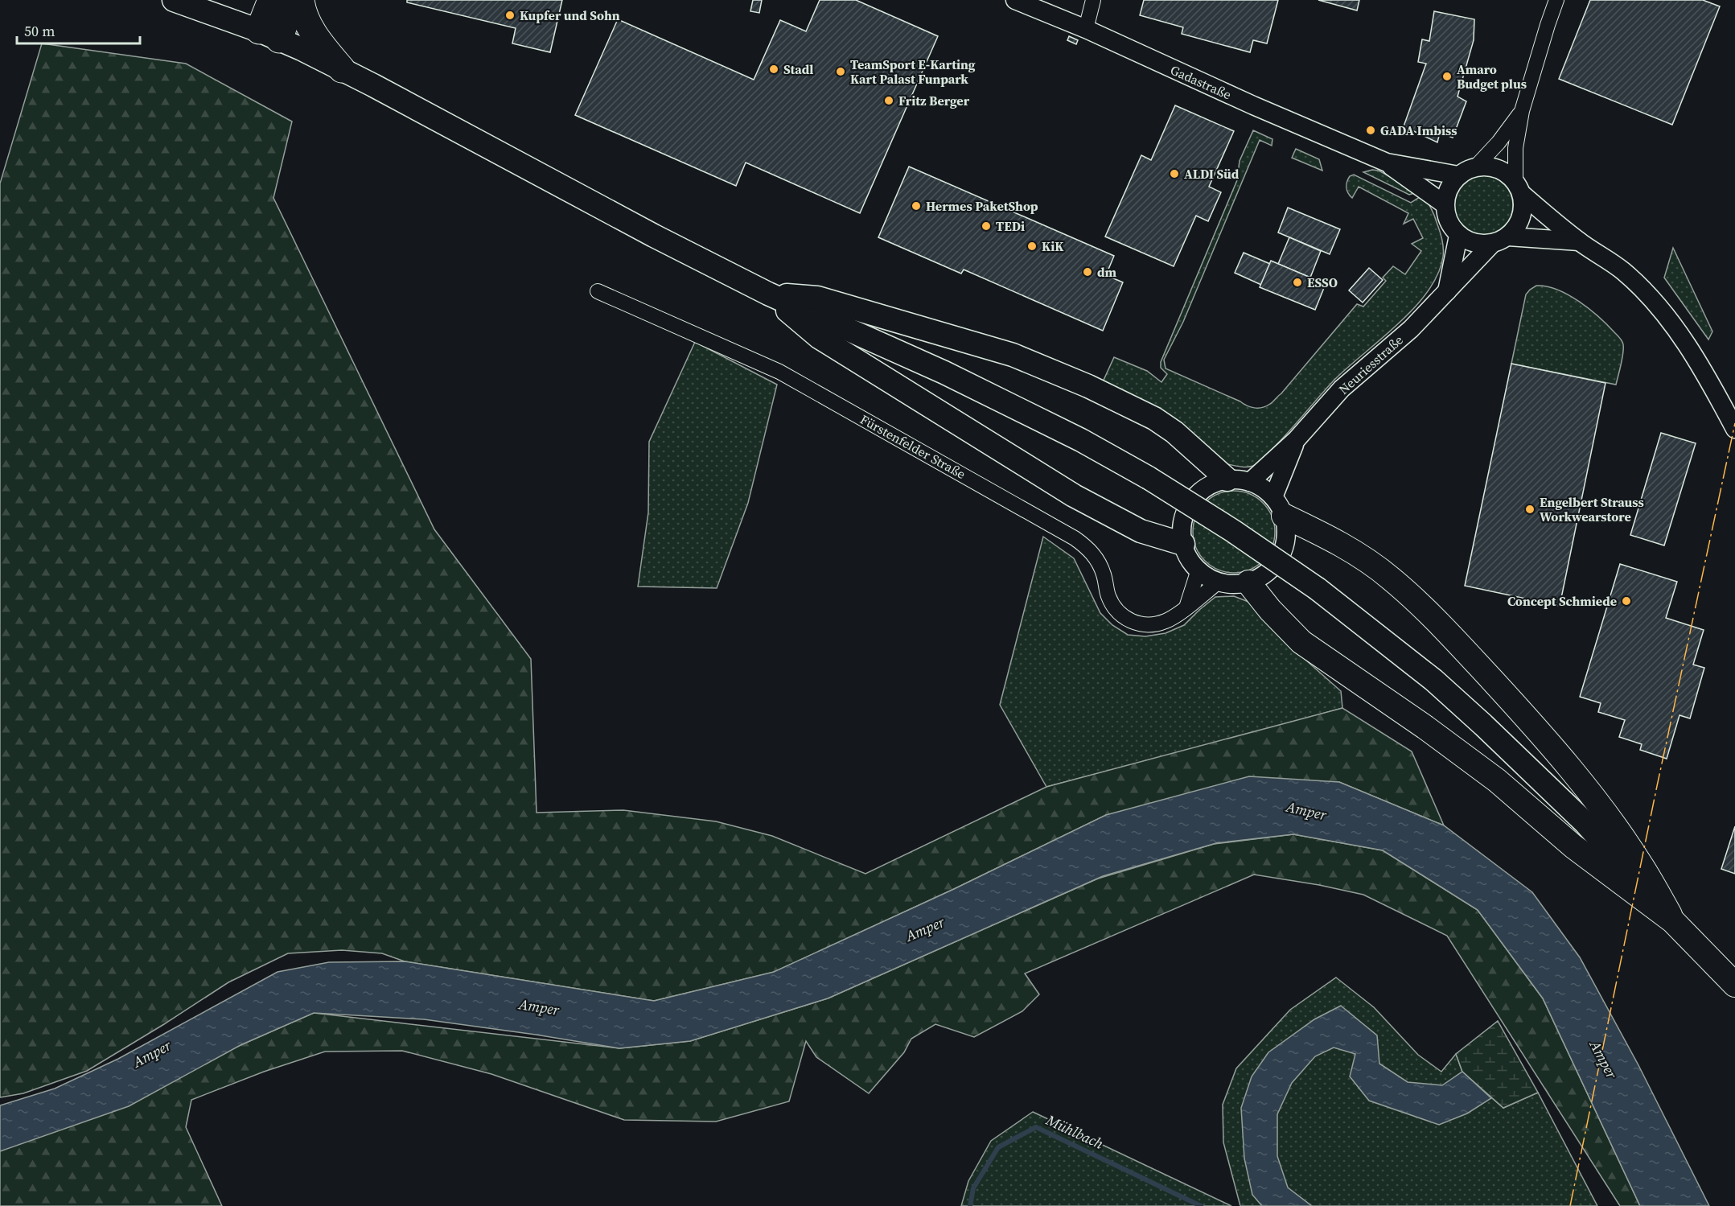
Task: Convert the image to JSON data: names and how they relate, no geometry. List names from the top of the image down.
{
  "streets": {
    "street": ["Gadastraße", "Neuriesstraße", "Fürstenfelder Straße"]
  },
  "crossings": [
    ["Gadastraße", "Neuriesstraße"],
    ["Neuriesstraße", "Fürstenfelder Straße"]
  ],
  "water": ["Amper", "Mühlbach"],
  "places": [
    "Kupfer und Sohn",
    "Stadl",
    "TeamSport E-Karting Kart Palast Funpark",
    "Amaro Budget plus",
    "Fritz Berger",
    "GADA Imbiss",
    "ALDI Süd",
    "Hermes PaketShop",
    "TEDi",
    "KiK",
    "dm",
    "ESSO",
    "Engelbert Strauss Workwearstore",
    "Concept Schmiede"
  ],
  "scale_bar": "50 m"
}
